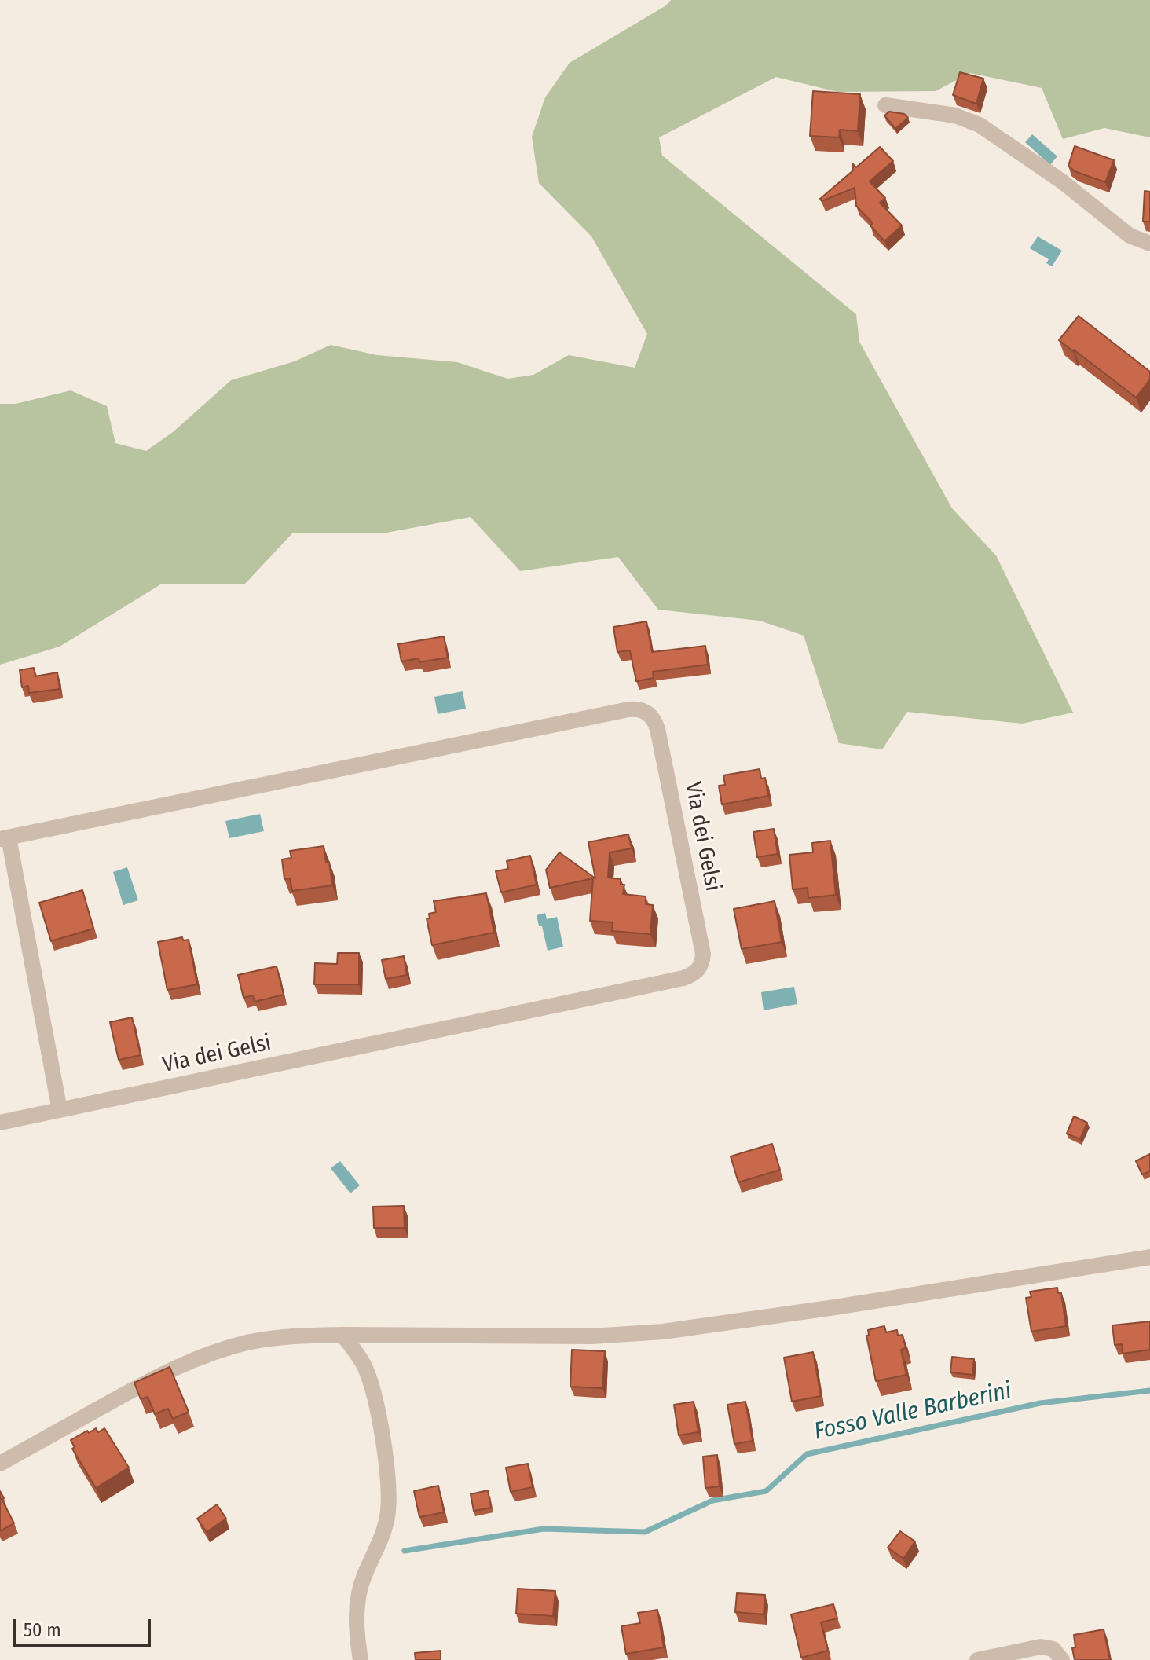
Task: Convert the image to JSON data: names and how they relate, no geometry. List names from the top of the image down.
{
  "streets": {
    "street": ["Via dei Gelsi"]
  },
  "water": ["Fosso Valle Barberini"],
  "scale_bar": "50 m"
}
